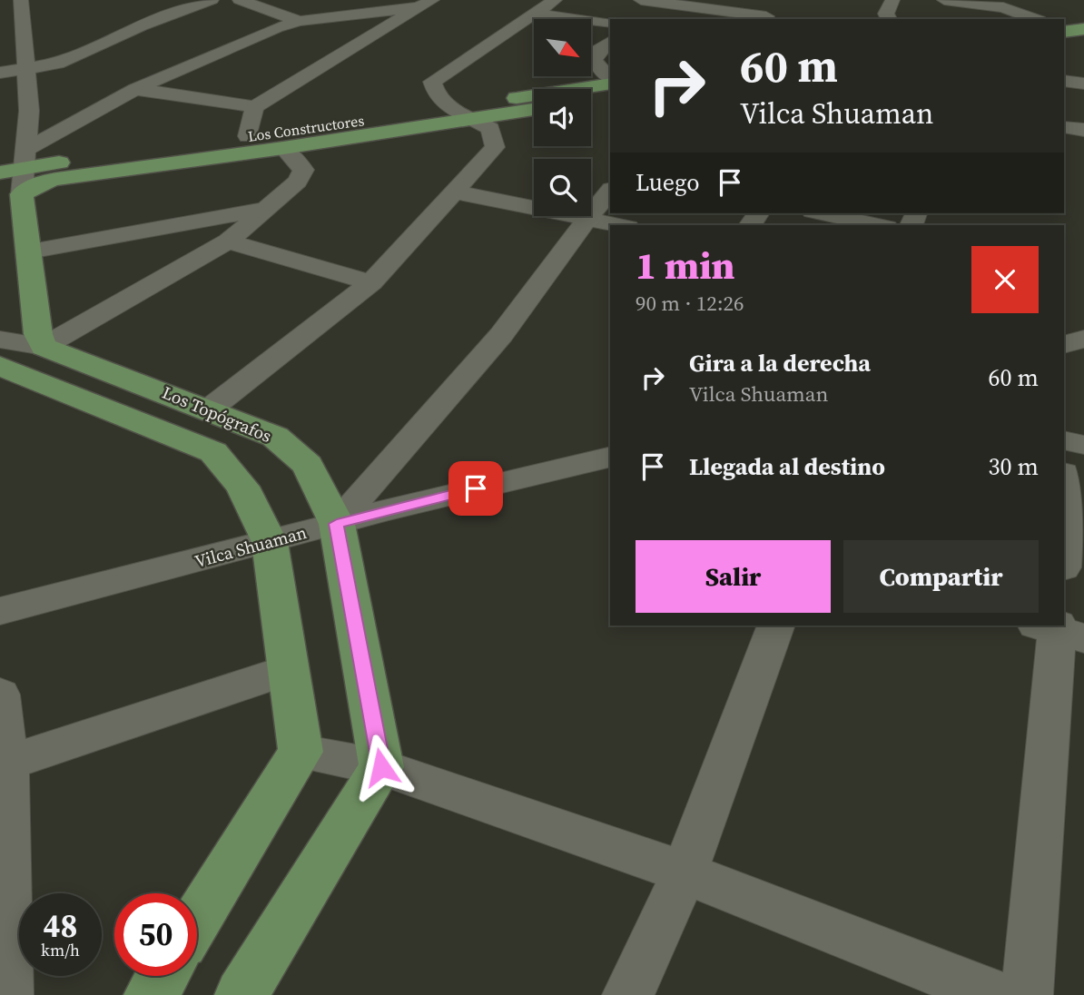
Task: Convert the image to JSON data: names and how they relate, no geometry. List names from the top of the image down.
{
  "streets": {
    "main road": ["Los Constructores", "Los Topógrafos"],
    "street": ["Vilca Shuaman"]
  },
  "crossings": [
    ["Los Topógrafos", "Vilca Shuaman"]
  ],
  "north": "bottom right",
  "page": {
    "turn": ["60 m", "Vilca Shuaman"],
    "then": "Luego",
    "heading": ["1 min", "90 m · 12:26"],
    "list": [
      {
        "name": "Gira a la derecha",
        "note": "Vilca Shuaman",
        "value": "60 m"
      },
      {
        "name": "Llegada al destino",
        "value": "30 m"
      }
    ],
    "buttons": ["Salir", "Compartir"],
    "speed": "48 km/h",
    "limit": "50"
  }
}
